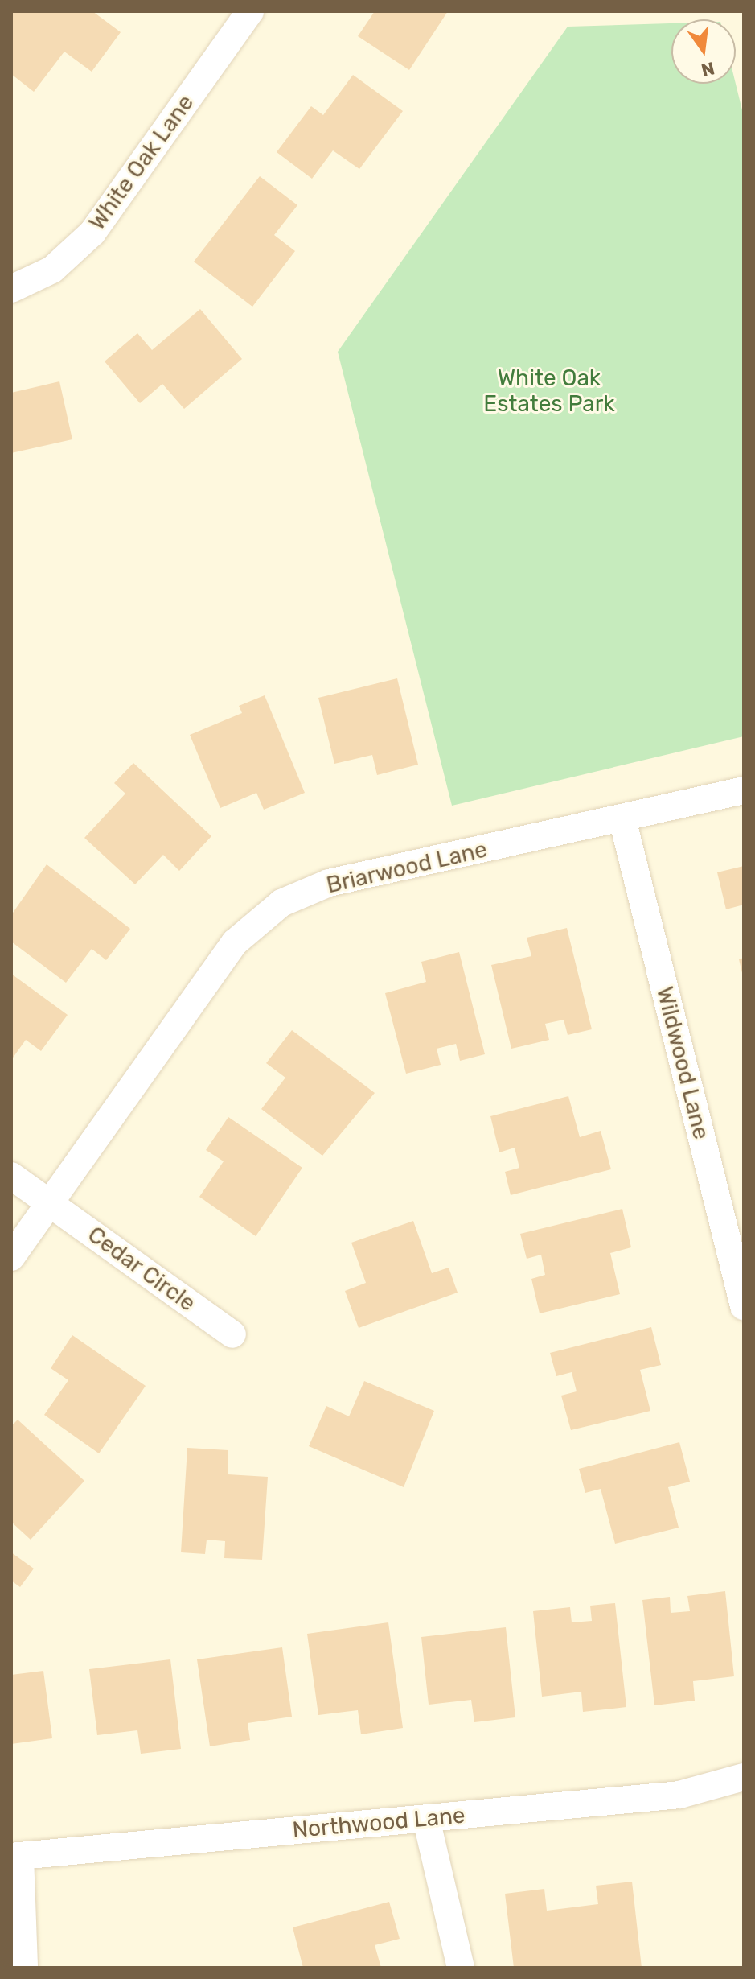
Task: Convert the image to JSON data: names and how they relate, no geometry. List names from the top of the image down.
{
  "streets": {
    "street": [
      "White Oak Lane",
      "Briarwood Lane",
      "Wildwood Lane",
      "Cedar Circle",
      "Northwood Lane"
    ]
  },
  "crossings": [
    ["Briarwood Lane", "Wildwood Lane"],
    ["Briarwood Lane", "Cedar Circle"]
  ],
  "parks": ["White Oak Estates Park"],
  "north": "bottom"
}
